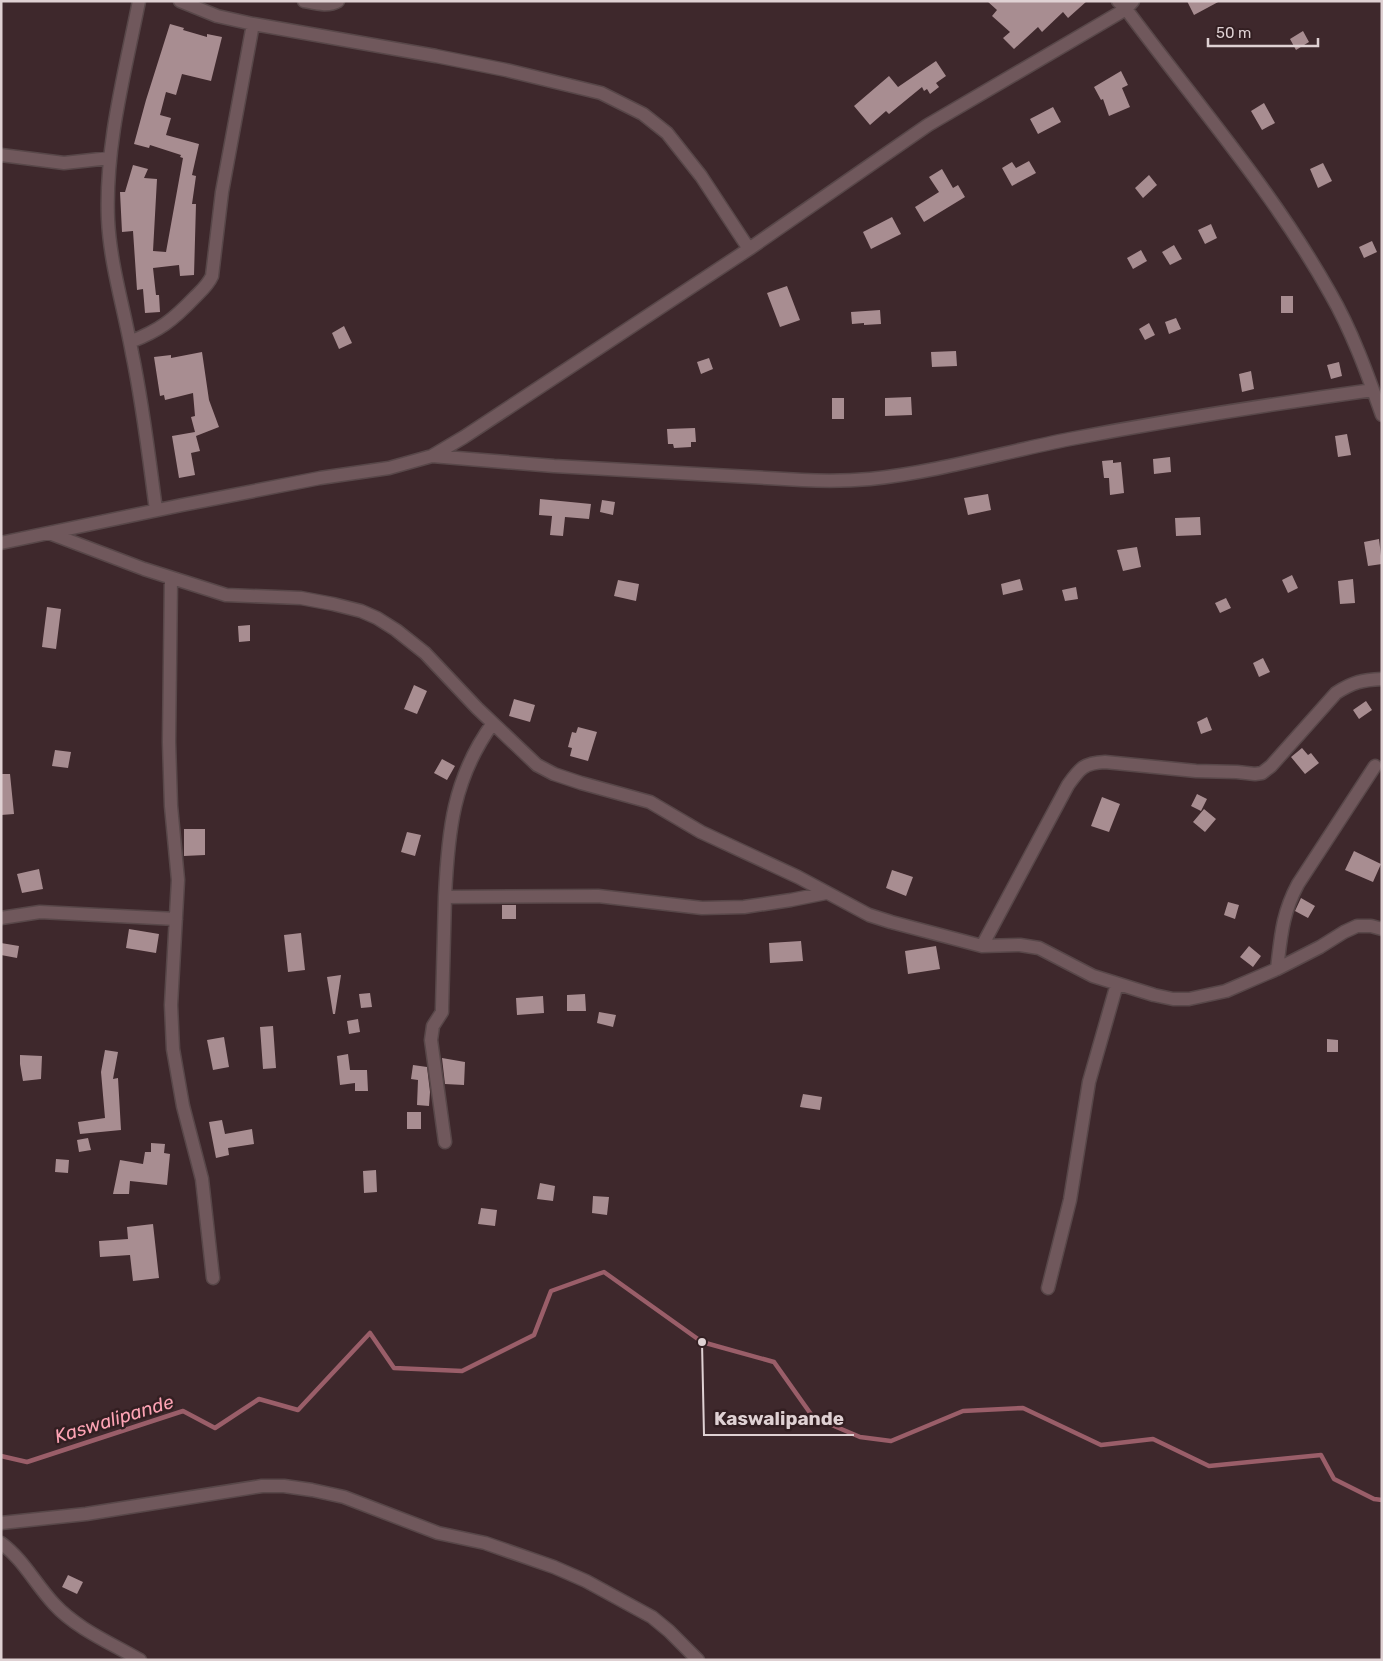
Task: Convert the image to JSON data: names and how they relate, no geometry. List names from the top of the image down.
{
  "water": ["Kaswalipande"],
  "places": ["Kaswalipande"],
  "scale_bar": "50 m"
}
